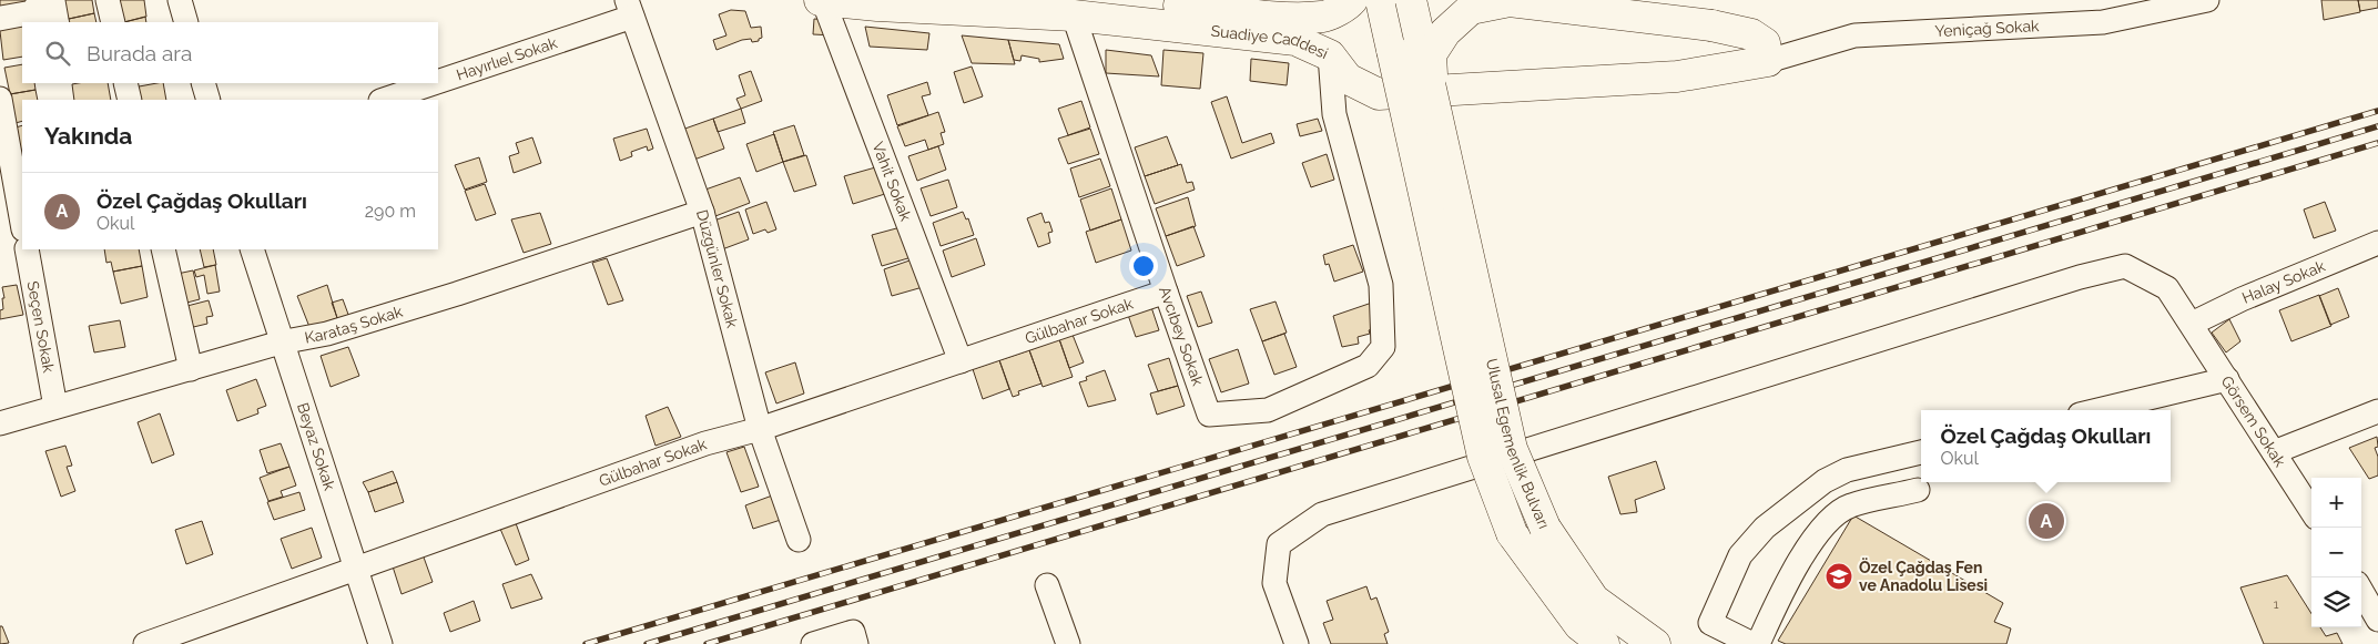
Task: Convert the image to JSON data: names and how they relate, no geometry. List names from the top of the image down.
{
  "streets": {
    "main road": ["Suadiye Caddesi", "Ulusal Egemenlik Bulvarı"],
    "street": [
      "Yeniçağ Sokak",
      "Hayırlıel Sokak",
      "Vahit Sokak",
      "Düzgünler Sokak",
      "Halay Sokak",
      "Gülbahar Sokak",
      "Karataş Sokak",
      "Seçen Sokak",
      "Avcıbey Sokak",
      "Görsem Sokak",
      "Beyaz Sokak"
    ]
  },
  "crossings": [
    ["Yeniçağ Sokak", "Suadiye Caddesi"],
    ["Suadiye Caddesi", "Vahit Sokak"],
    ["Suadiye Caddesi", "Avcıbey Sokak"],
    ["Hayırlıel Sokak", "Düzgünler Sokak"],
    ["Vahit Sokak", "Gülbahar Sokak"],
    ["Düzgünler Sokak", "Gülbahar Sokak"],
    ["Düzgünler Sokak", "Karataş Sokak"],
    ["Halay Sokak", "Görsem Sokak"],
    ["Gülbahar Sokak", "Avcıbey Sokak"],
    ["Gülbahar Sokak", "Beyaz Sokak"],
    ["Karataş Sokak", "Seçen Sokak"],
    ["Karataş Sokak", "Beyaz Sokak"]
  ],
  "places": {
    "school or university": ["Özel Çağdaş Fen ve Anadolu Lisesi"]
  },
  "house_numbers": ["1"],
  "page": {
    "search": "Burada ara",
    "heading": "Yakında",
    "list": [
      {
        "mark": "A",
        "name": "Özel Çağdaş Okulları",
        "note": "Okul",
        "value": "290 m"
      }
    ],
    "popup": ["Özel Çağdaş Okulları", "Okul"],
    "map_buttons": ["+", "−"],
    "pins": "A"
  }
}
